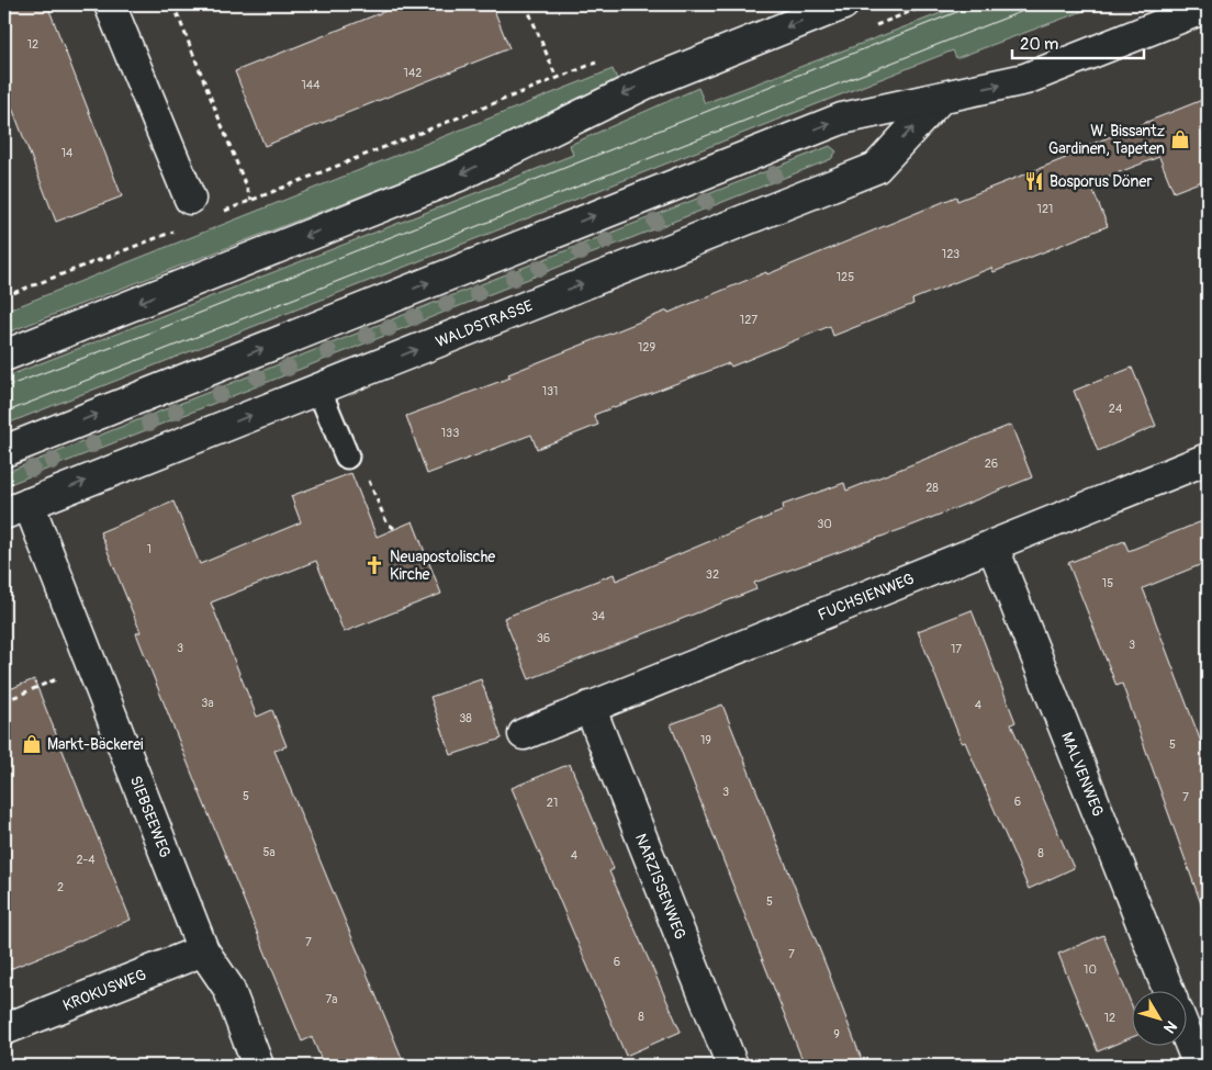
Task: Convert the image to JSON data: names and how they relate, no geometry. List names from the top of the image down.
{
  "streets": {
    "street": [
      "WALDSTRASSE",
      "FUCHSIENWEG",
      "MALVENWEG",
      "SIEBSEEWEG",
      "NARZISSENWEG",
      "KROKUSWEG"
    ]
  },
  "crossings": [
    ["WALDSTRASSE", "SIEBSEEWEG"],
    ["FUCHSIENWEG", "MALVENWEG"],
    ["FUCHSIENWEG", "NARZISSENWEG"],
    ["SIEBSEEWEG", "KROKUSWEG"]
  ],
  "places": {
    "shop": ["W. Bissantz Gardinen, Tapeten", "Markt-Bäckerei"],
    "restaurant": ["Bosporus Döner"],
    "church": ["Neuapostolische Kirche"]
  },
  "house_numbers": [
    "12",
    "142",
    "144",
    "14",
    "121",
    "123",
    "125",
    "127",
    "129",
    "131",
    "24",
    "133",
    "26",
    "28",
    "30",
    "1",
    "32",
    "15",
    "34",
    "36",
    "3",
    "3",
    "17",
    "3a",
    "4",
    "38",
    "19",
    "5",
    "3",
    "5",
    "7",
    "6",
    "21",
    "5a",
    "8",
    "4",
    "2-4",
    "2",
    "5",
    "7",
    "7",
    "6",
    "10",
    "7a",
    "8",
    "12",
    "9"
  ],
  "scale_bar": "20 m",
  "north": "bottom right"
}
